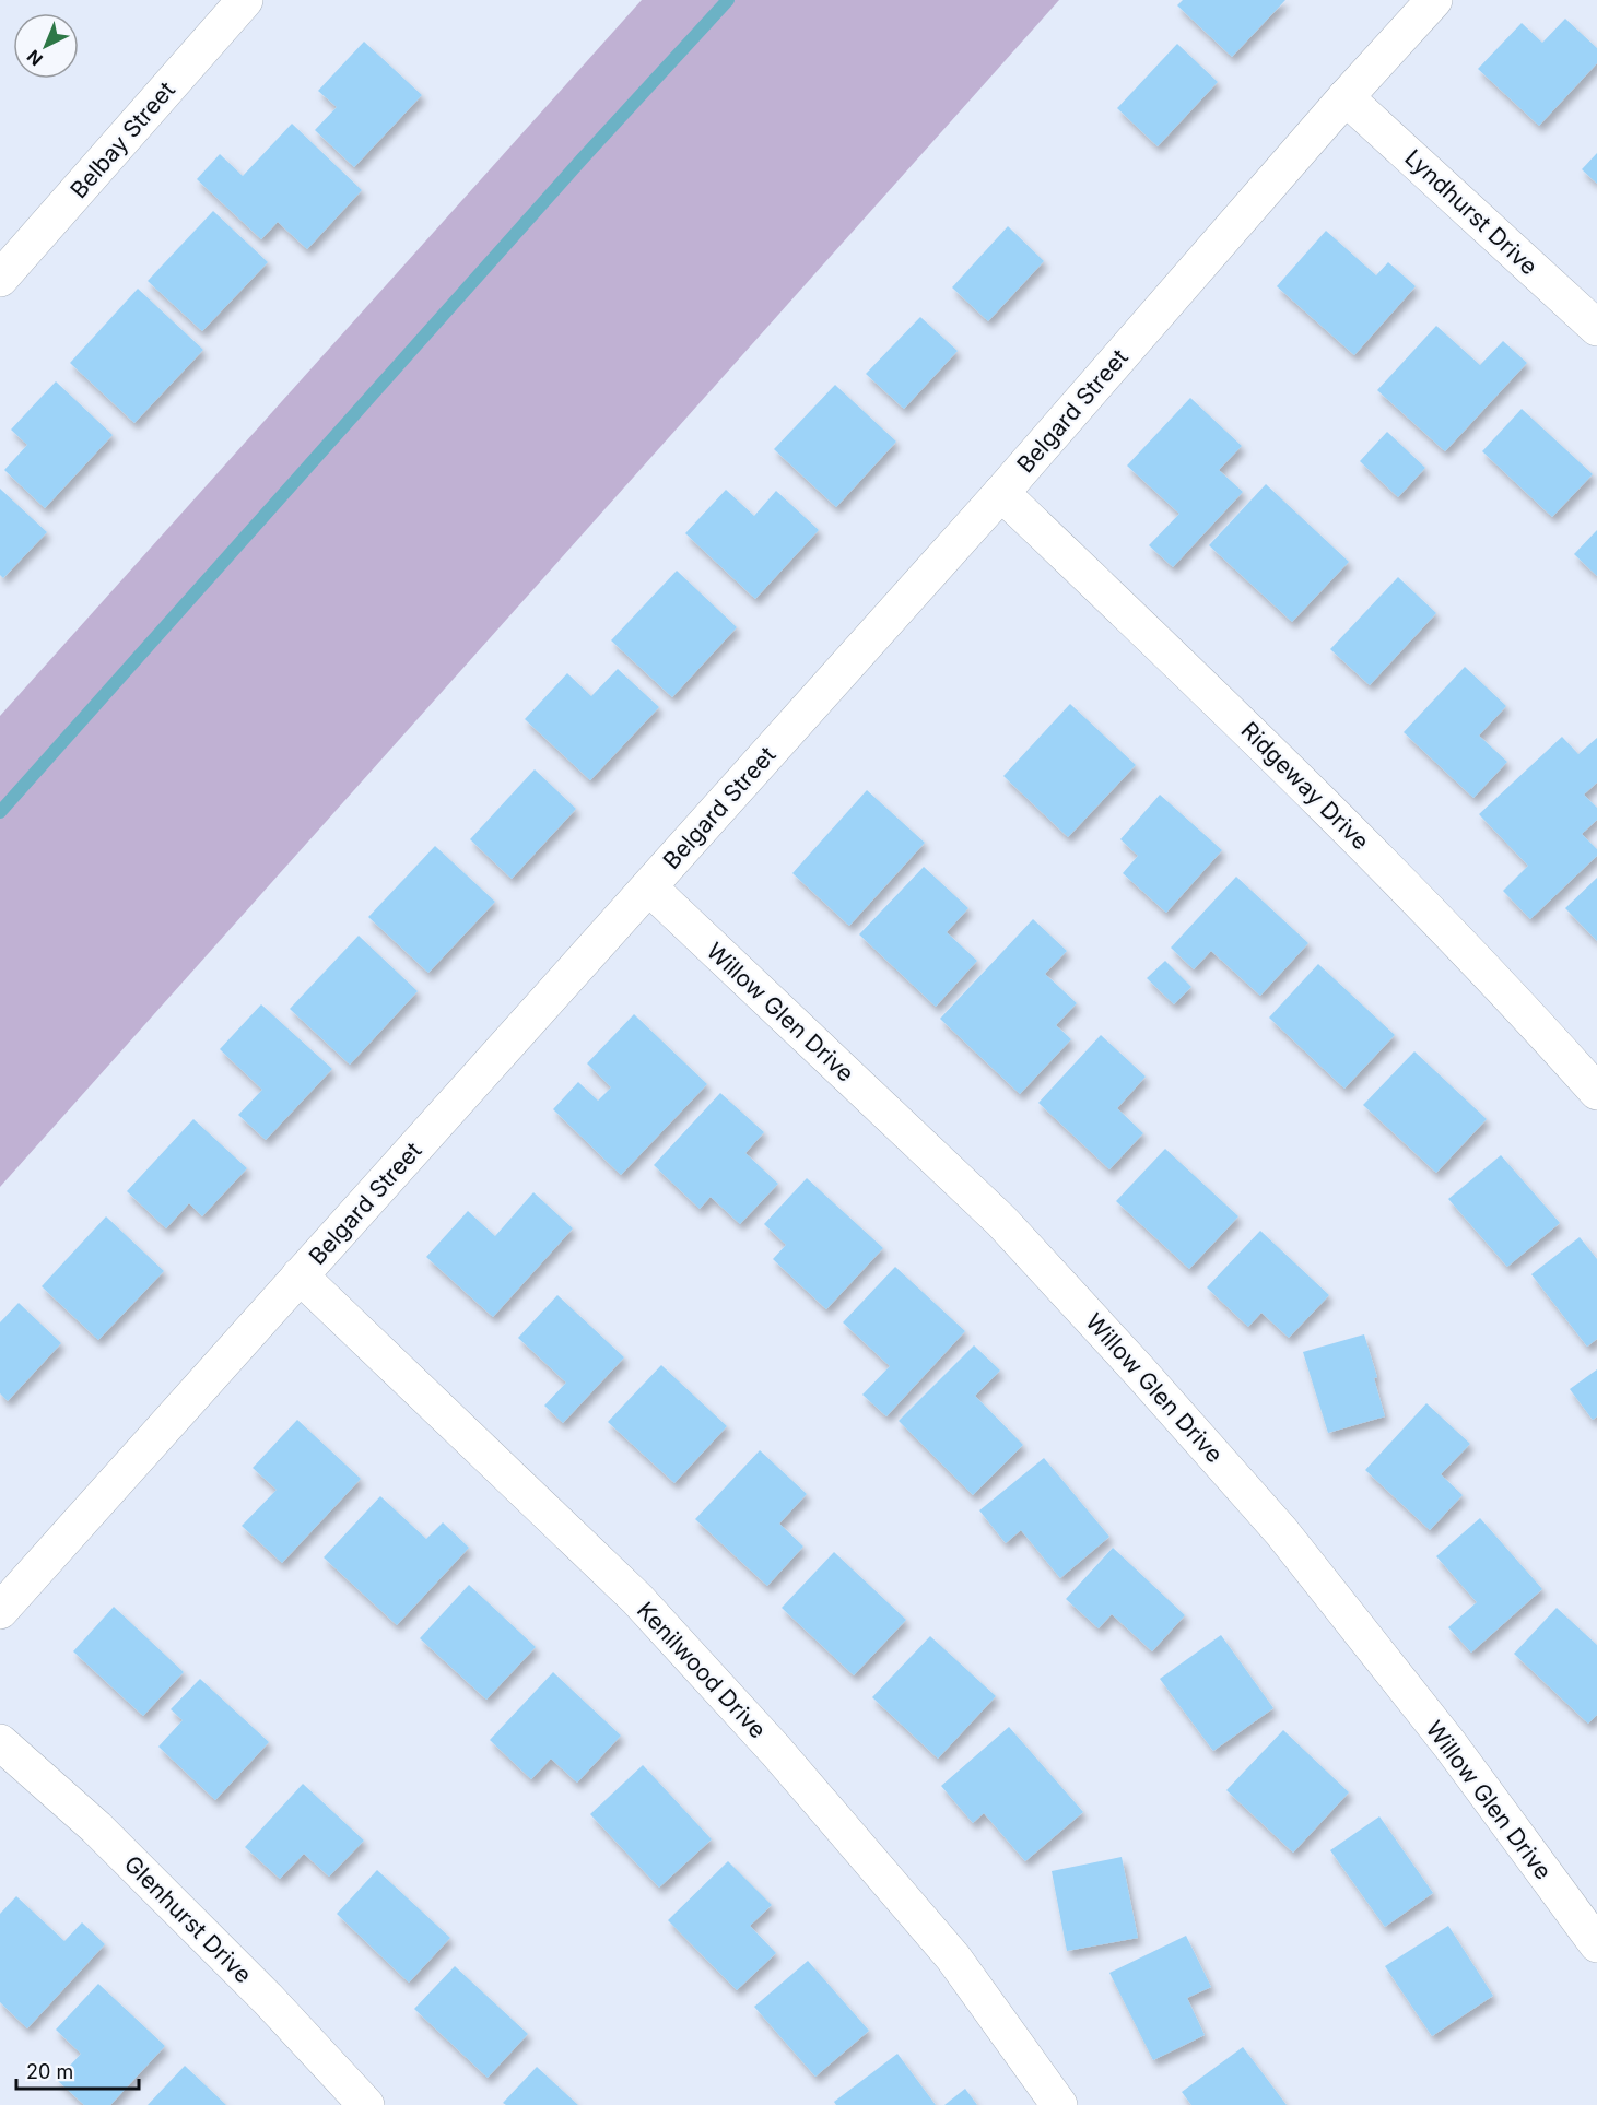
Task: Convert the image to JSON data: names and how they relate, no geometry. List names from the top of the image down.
{
  "streets": {
    "street": [
      "Belbay Street",
      "Lyndhurst Drive",
      "Belgard Street",
      "Ridgeway Drive",
      "Willow Glen Drive",
      "Kenilwood Drive",
      "Glenhurst Drive"
    ]
  },
  "crossings": [
    ["Lyndhurst Drive", "Belgard Street"],
    ["Belgard Street", "Ridgeway Drive"],
    ["Belgard Street", "Willow Glen Drive"],
    ["Belgard Street", "Kenilwood Drive"]
  ],
  "scale_bar": "20 m",
  "north": "bottom left"
}
